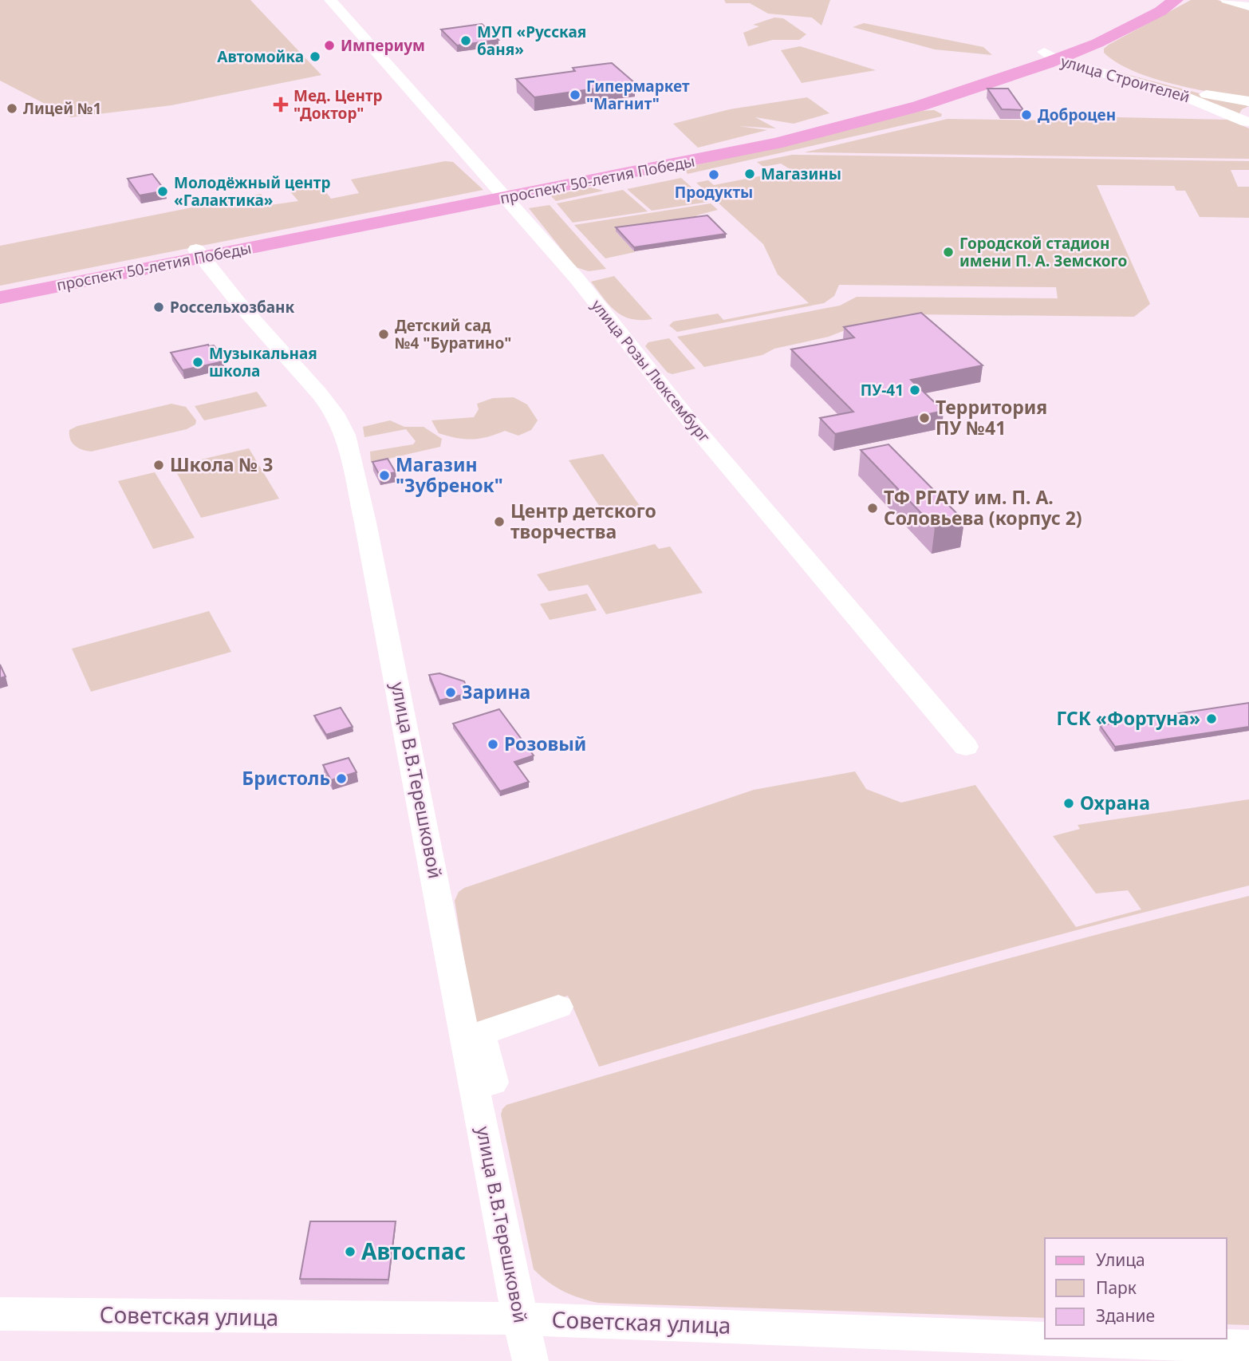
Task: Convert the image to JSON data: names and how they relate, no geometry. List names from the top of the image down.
{
  "streets": {
    "main road": ["проспект 50-летия Победы"],
    "street": [
      "улица Строителей",
      "улица Розы Люксембург",
      "улица В.В.Терешковой",
      "Советская улица"
    ]
  },
  "crossings": [
    ["улица Строителей", "проспект 50-летия Победы"],
    ["проспект 50-летия Победы", "улица Розы Люксембург"],
    ["проспект 50-летия Победы", "улица В.В.Терешковой"],
    ["улица В.В.Терешковой", "Советская улица"]
  ],
  "places": {
    "other": [
      "МУП «Русская баня»",
      "Империум",
      "Автомойка",
      "Гипермаркет \"Магнит\"",
      "Лицей №1",
      "Доброцен",
      "Магазины",
      "Продукты",
      "Молодёжный центр «Галактика»",
      "Городской стадион имени П. А. Земского",
      "Россельхозбанк",
      "Детский сад №4 \"Буратино\"",
      "Музыкальная школа",
      "ПУ-41",
      "Территория ПУ №41",
      "Школа № 3",
      "Магазин \"Зубренок\"",
      "ТФ РГАТУ им. П. А. Соловьева (корпус 2)",
      "Центр детского творчества",
      "Зарина",
      "ГСК «Фортуна»",
      "Розовый",
      "Бристоль",
      "Охрана",
      "Автоспас"
    ],
    "health": ["Мед. Центр \"Доктор\""]
  },
  "legend": ["Улица", "Парк", "Здание"]
}
